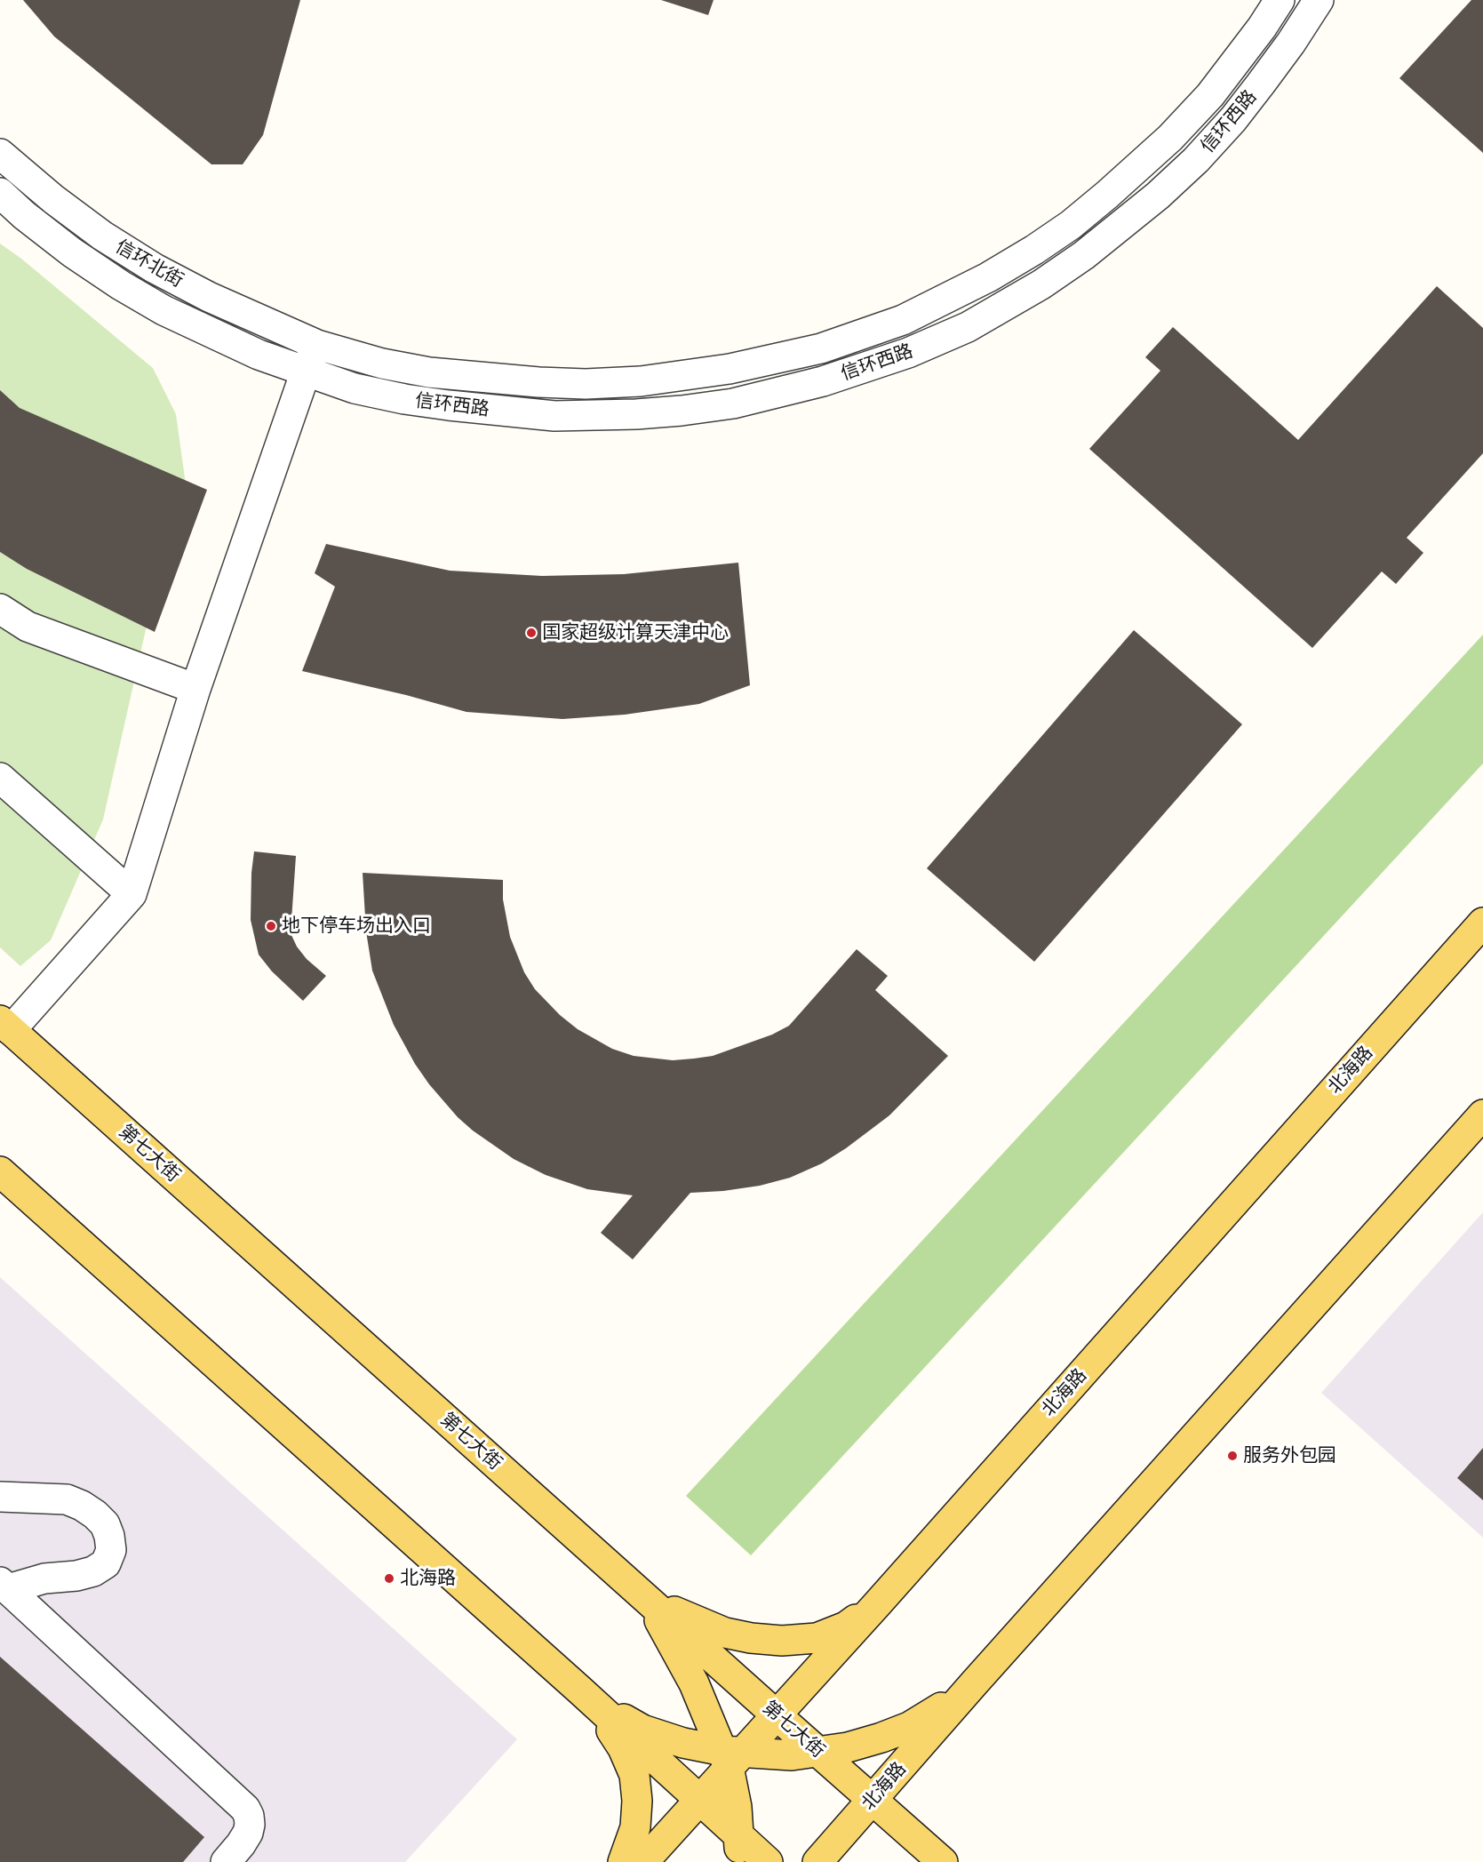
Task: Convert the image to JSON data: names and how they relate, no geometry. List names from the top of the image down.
{
  "streets": {
    "main road": ["北海路", "第七大街"],
    "street": ["信环西路", "信环北街"]
  },
  "crossings": [
    ["信环西路", "信环北街"],
    ["北海路", "第七大街"]
  ],
  "places": [
    "国家超级计算天津中心",
    "地下停车场出入口",
    "服务外包园",
    "北海路"
  ]
}
